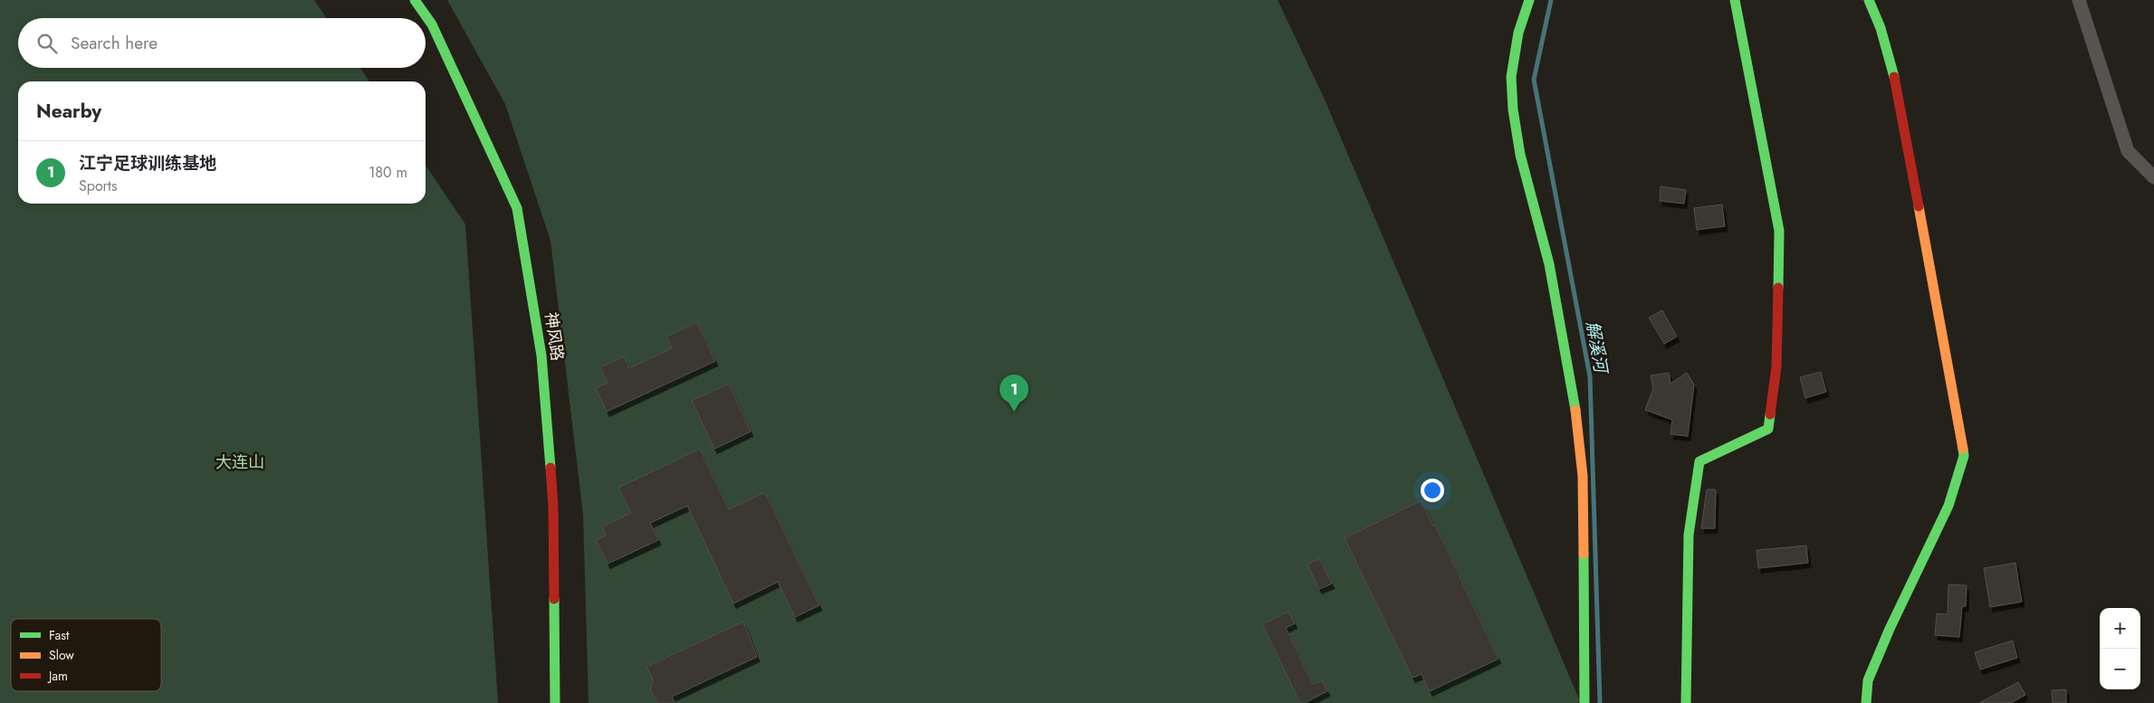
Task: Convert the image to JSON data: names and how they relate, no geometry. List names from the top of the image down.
{
  "streets": {
    "street": ["神风路"]
  },
  "water": ["解溪河"],
  "parks": ["大连山"],
  "legend": ["Fast", "Slow", "Jam"],
  "page": {
    "search": "Search here",
    "heading": "Nearby",
    "list": [
      {
        "mark": "1",
        "name": "江宁足球训练基地",
        "note": "Sports",
        "value": "180 m"
      }
    ],
    "pins": "1",
    "map_buttons": ["+", "−"]
  }
}
